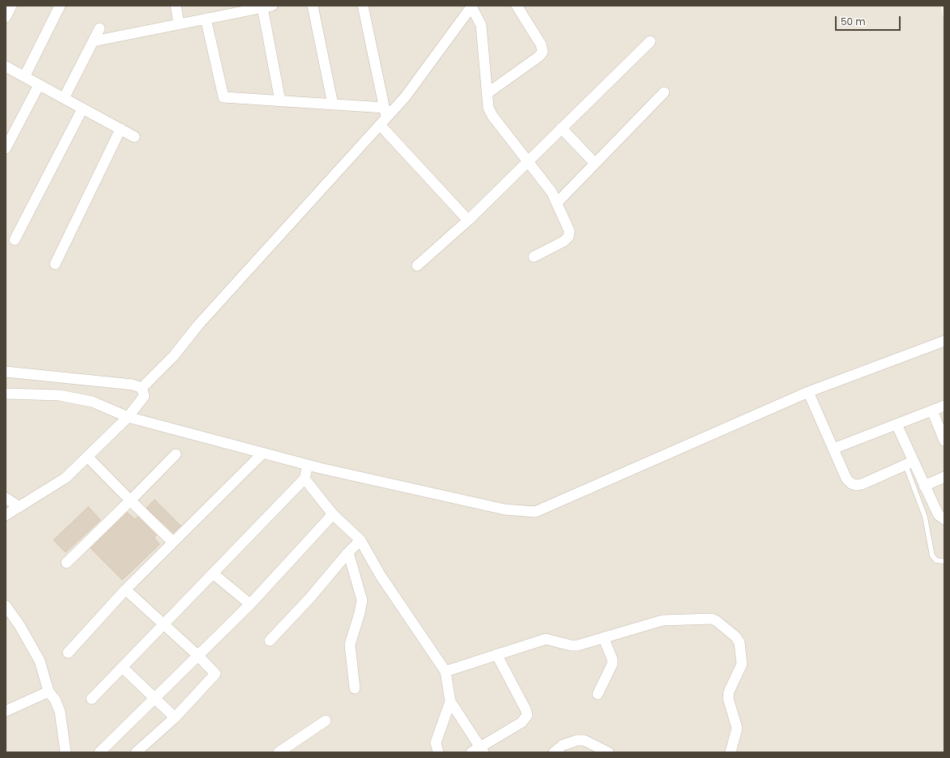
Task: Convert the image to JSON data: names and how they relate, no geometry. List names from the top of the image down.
{
  "scale_bar": "50 m"
}
